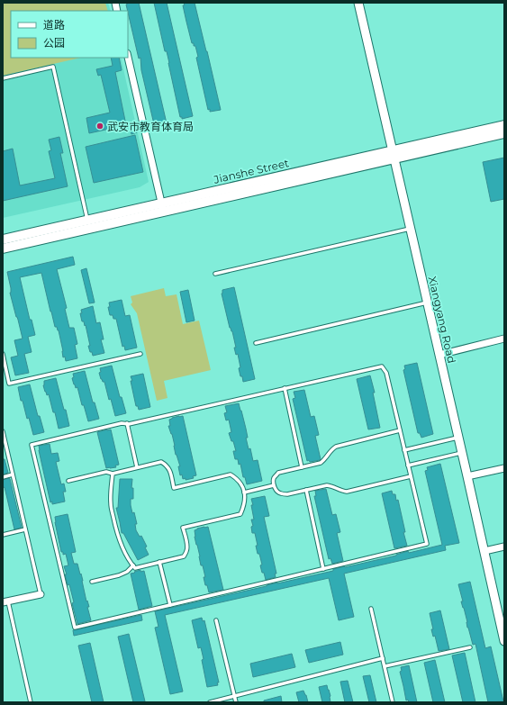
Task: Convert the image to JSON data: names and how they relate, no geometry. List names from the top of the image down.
{
  "streets": {
    "main road": ["Jianshe Street"],
    "street": ["Xiangyang Road"]
  },
  "crossings": [
    ["Jianshe Street", "Xiangyang Road"]
  ],
  "places": ["武安市教育体育局"],
  "legend": ["道路", "公园"]
}
